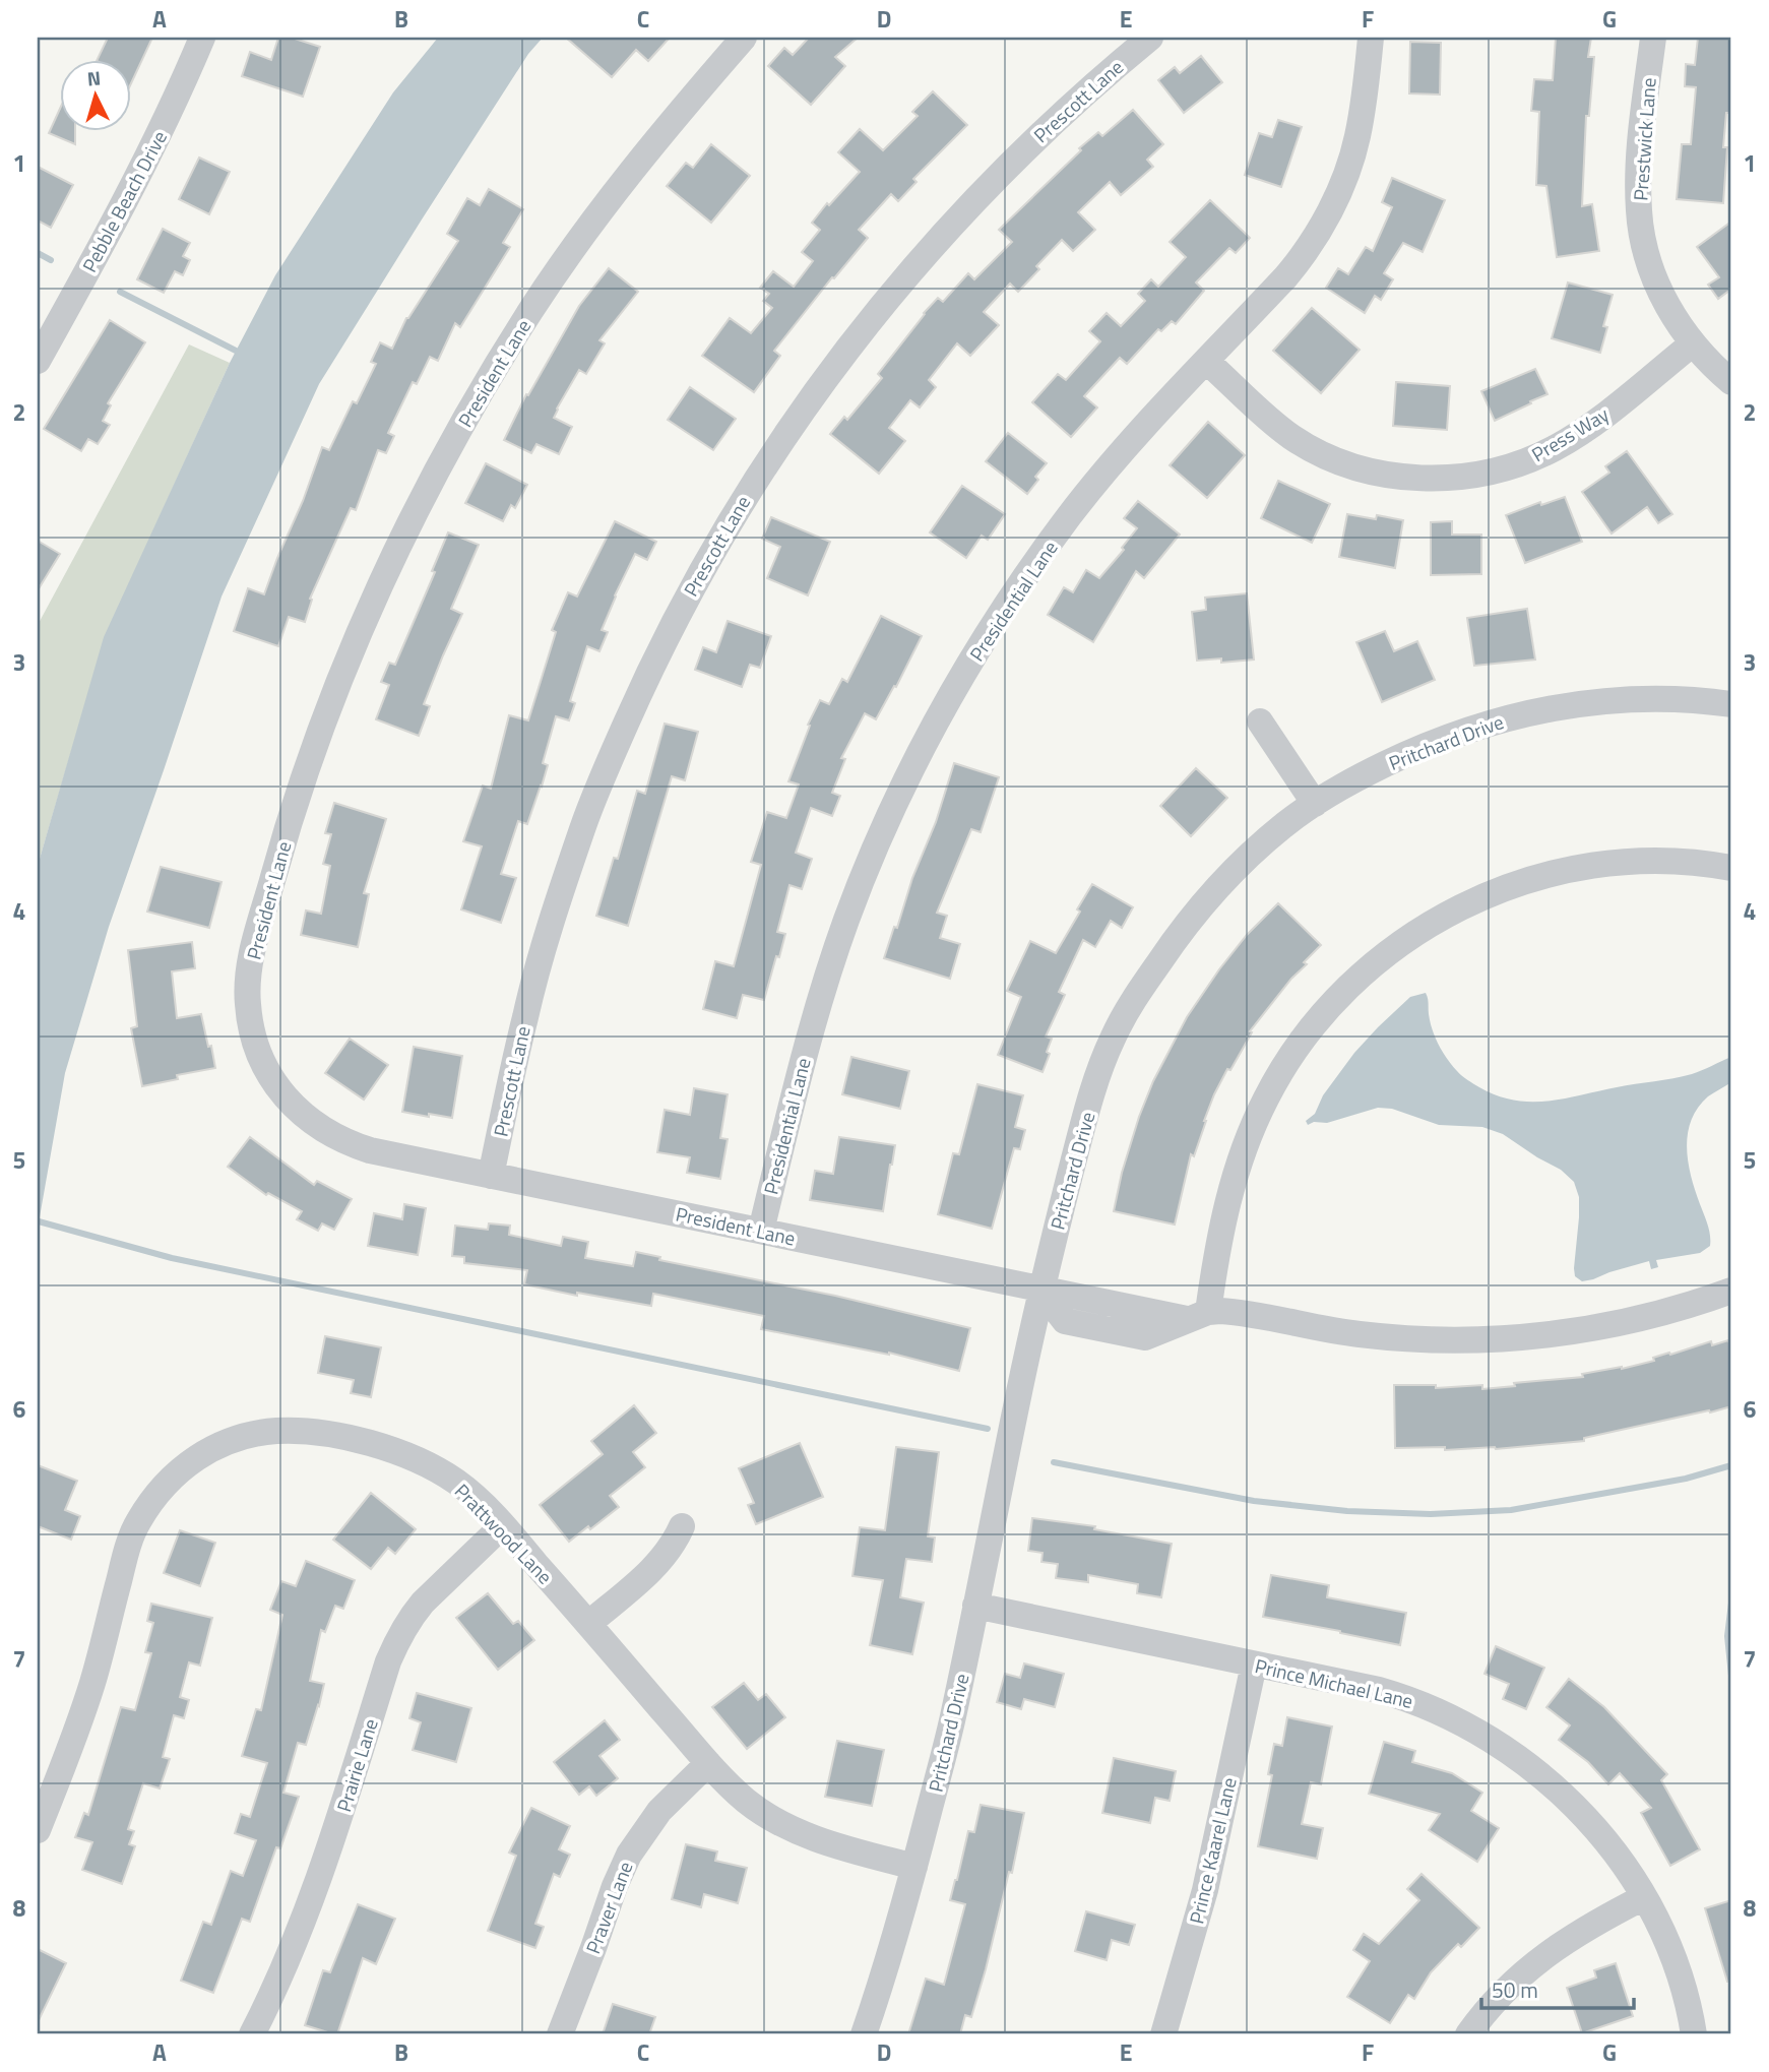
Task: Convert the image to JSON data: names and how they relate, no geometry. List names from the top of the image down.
{
  "streets": {
    "street": [
      "Prescott Lane",
      "Prestwick Lane",
      "Pebble Beach Drive",
      "President Lane",
      "Press Way",
      "Presidential Lane",
      "Pritchard Drive",
      "Prattwood Lane",
      "Prince Michael Lane",
      "Prairie Lane",
      "Prince Kaarel Lane",
      "Praver Lane"
    ]
  },
  "crossings": [
    ["Prescott Lane", "President Lane"],
    ["Prestwick Lane", "Press Way"],
    ["President Lane", "Presidential Lane"],
    ["President Lane", "Pritchard Drive"],
    ["Press Way", "Presidential Lane"],
    ["Pritchard Drive", "Prattwood Lane"],
    ["Pritchard Drive", "Prince Michael Lane"],
    ["Prattwood Lane", "Prairie Lane"],
    ["Prattwood Lane", "Praver Lane"],
    ["Prince Michael Lane", "Prince Kaarel Lane"]
  ],
  "scale_bar": "50 m",
  "north": "top",
  "grid": {
    "columns": [
      "A",
      "B",
      "C",
      "D",
      "E",
      "F",
      "G"
    ],
    "rows": [
      "1",
      "2",
      "3",
      "4",
      "5",
      "6",
      "7",
      "8"
    ]
  }
}
